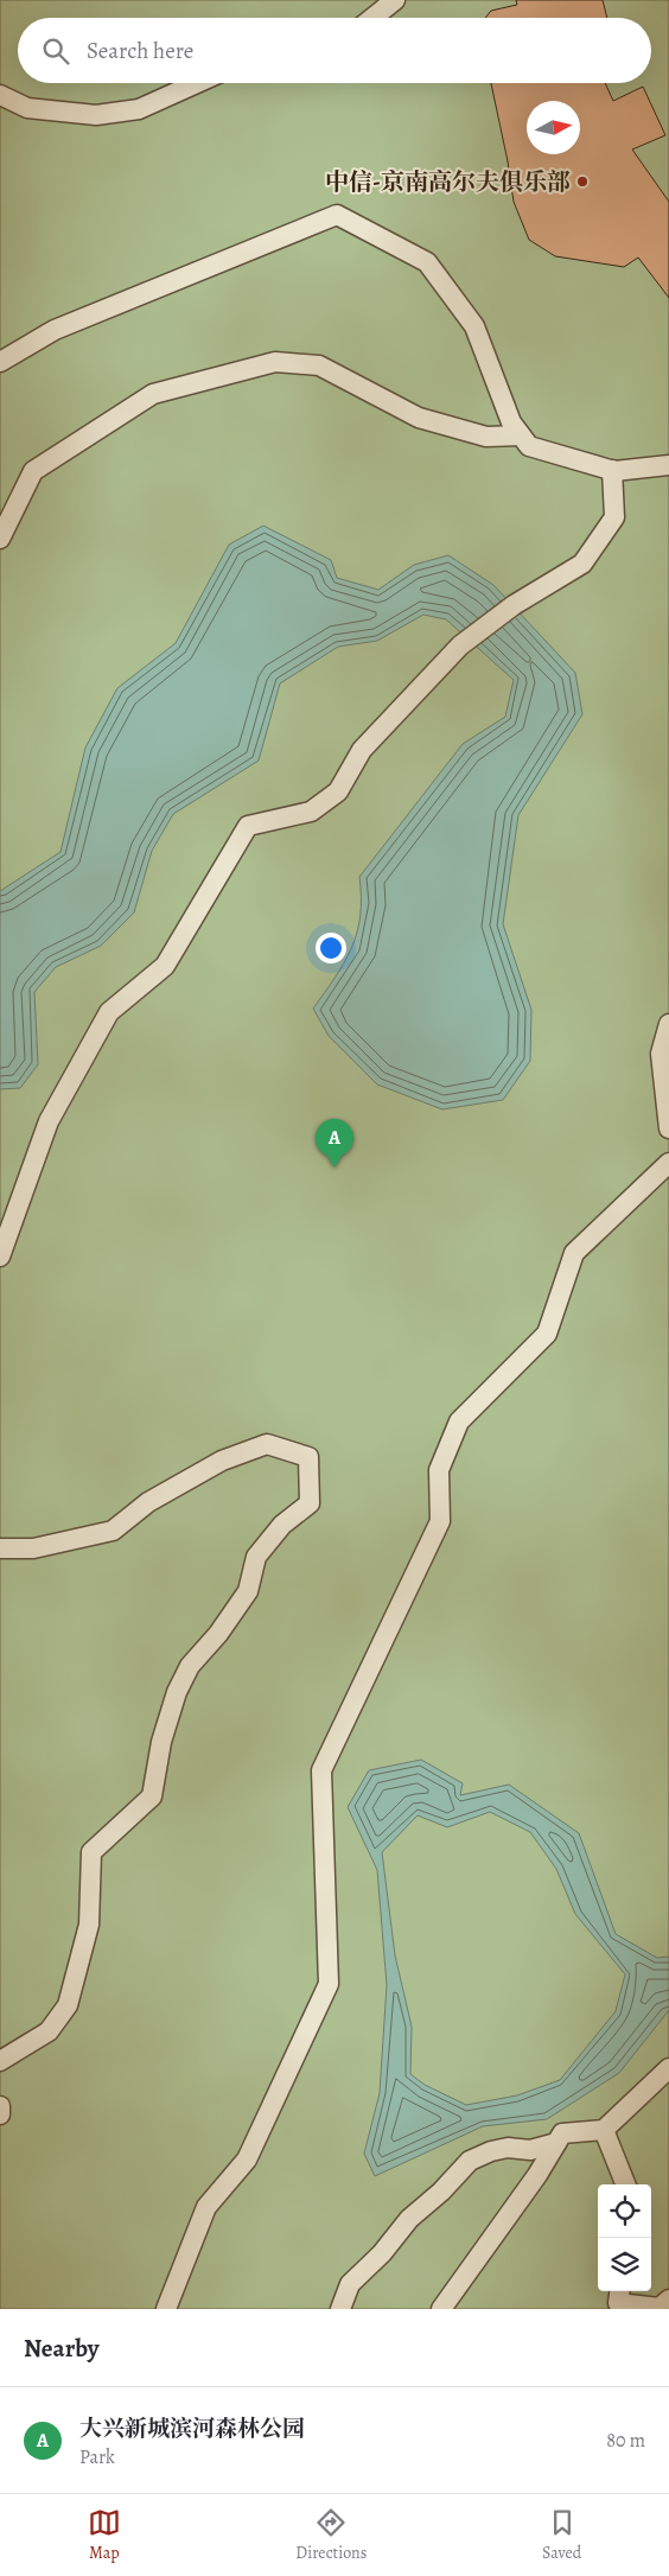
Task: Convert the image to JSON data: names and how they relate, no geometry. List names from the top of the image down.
{
  "places": ["中信-京南高尔夫俱乐部"],
  "north": "right",
  "page": {
    "search": "Search here",
    "pins": "A",
    "heading": "Nearby",
    "list": [
      {
        "mark": "A",
        "name": "大兴新城滨河森林公园",
        "note": "Park",
        "value": "80 m"
      }
    ],
    "nav": ["Map", "Directions", "Saved"]
  }
}
